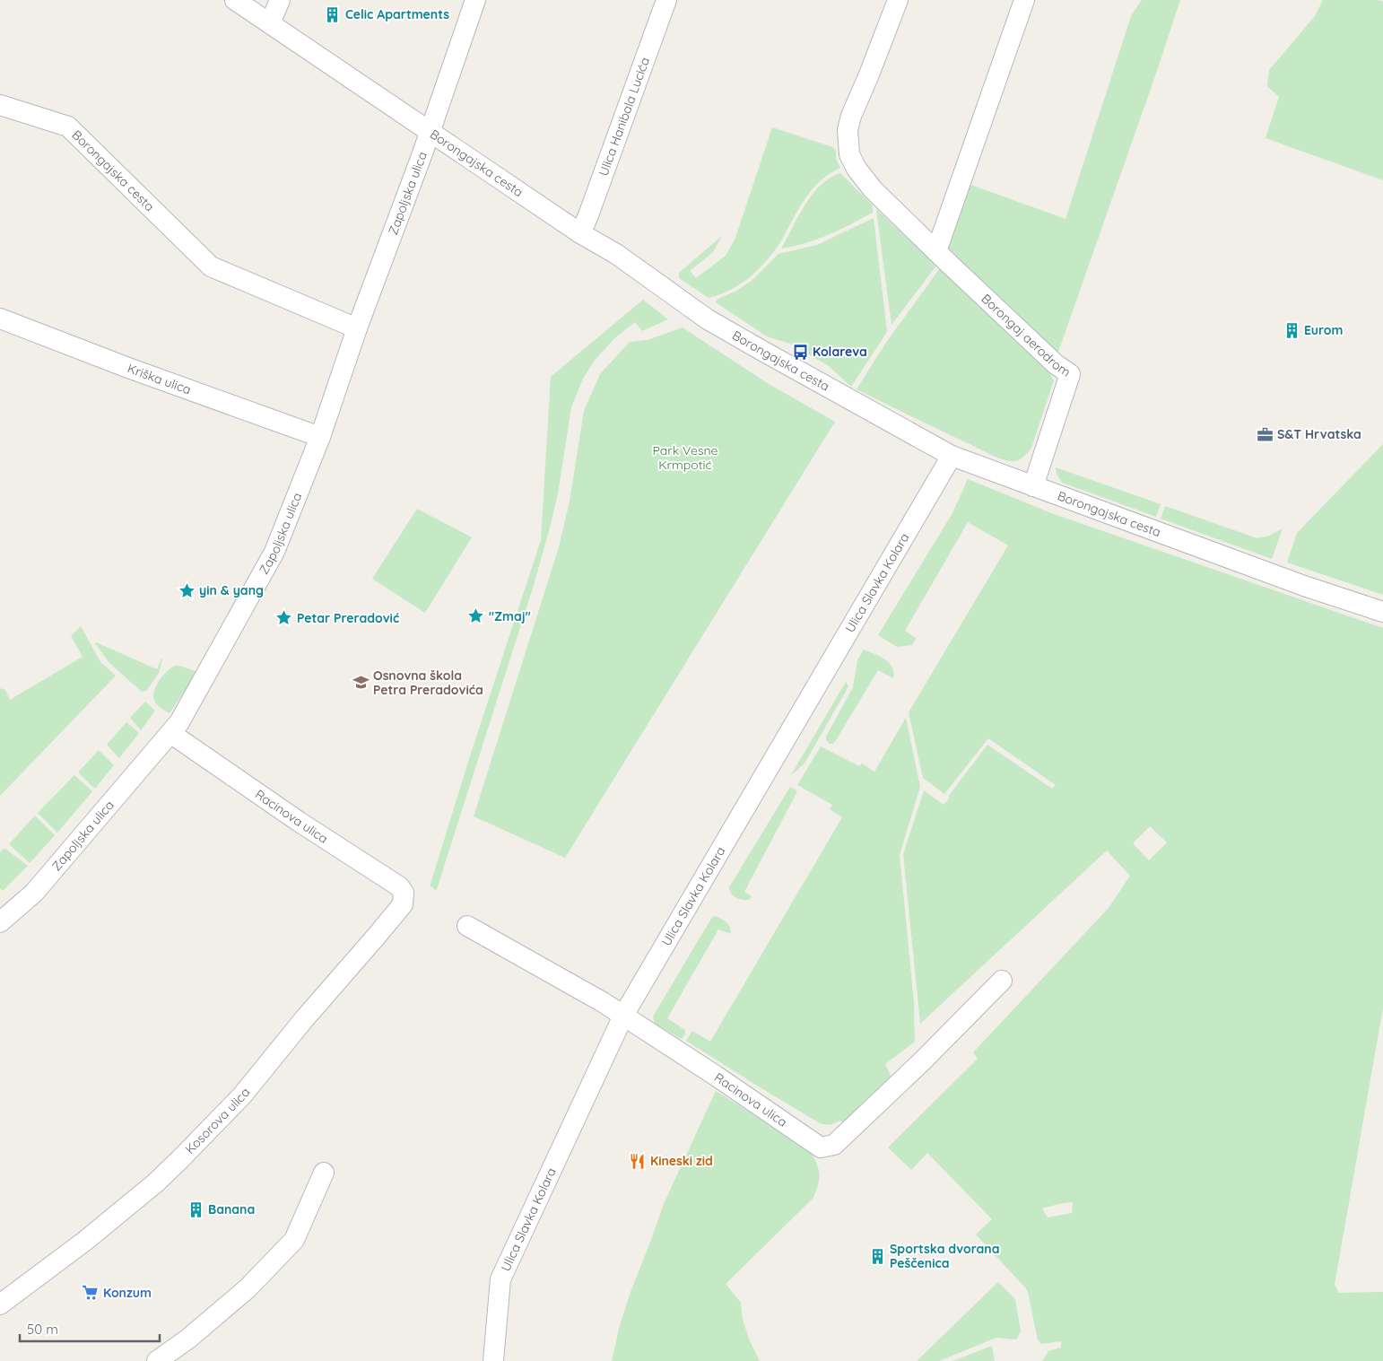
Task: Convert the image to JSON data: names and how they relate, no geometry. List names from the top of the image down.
{
  "streets": {
    "street": [
      "Ulica Hanibala Lucića",
      "Borongajska cesta",
      "Zapoljska ulica",
      "Borongaj aerodrom",
      "Kriška ulica",
      "Ulica Slavka Kolara",
      "Racinova ulica",
      "Kosorova ulica"
    ]
  },
  "crossings": [
    ["Ulica Hanibala Lucića", "Borongajska cesta"],
    ["Borongajska cesta", "Zapoljska ulica"],
    ["Borongajska cesta", "Borongaj aerodrom"],
    ["Borongajska cesta", "Ulica Slavka Kolara"],
    ["Zapoljska ulica", "Kriška ulica"],
    ["Zapoljska ulica", "Racinova ulica"],
    ["Ulica Slavka Kolara", "Racinova ulica"],
    ["Racinova ulica", "Kosorova ulica"]
  ],
  "parks": ["Park Vesne Krmpotić"],
  "places": {
    "building": [
      "Celic Apartments",
      "Eurom",
      "Banana",
      "Sportska dvorana Peščenica"
    ],
    "bus stop": ["Kolareva"],
    "office": ["S&T Hrvatska"],
    "place": ["yin & yang", "\"Zmaj\"", "Petar Preradović"],
    "school or university": ["Osnovna škola Petra Preradovića"],
    "restaurant": ["Kineski zid"],
    "supermarket": ["Konzum"]
  },
  "scale_bar": "50 m"
}
